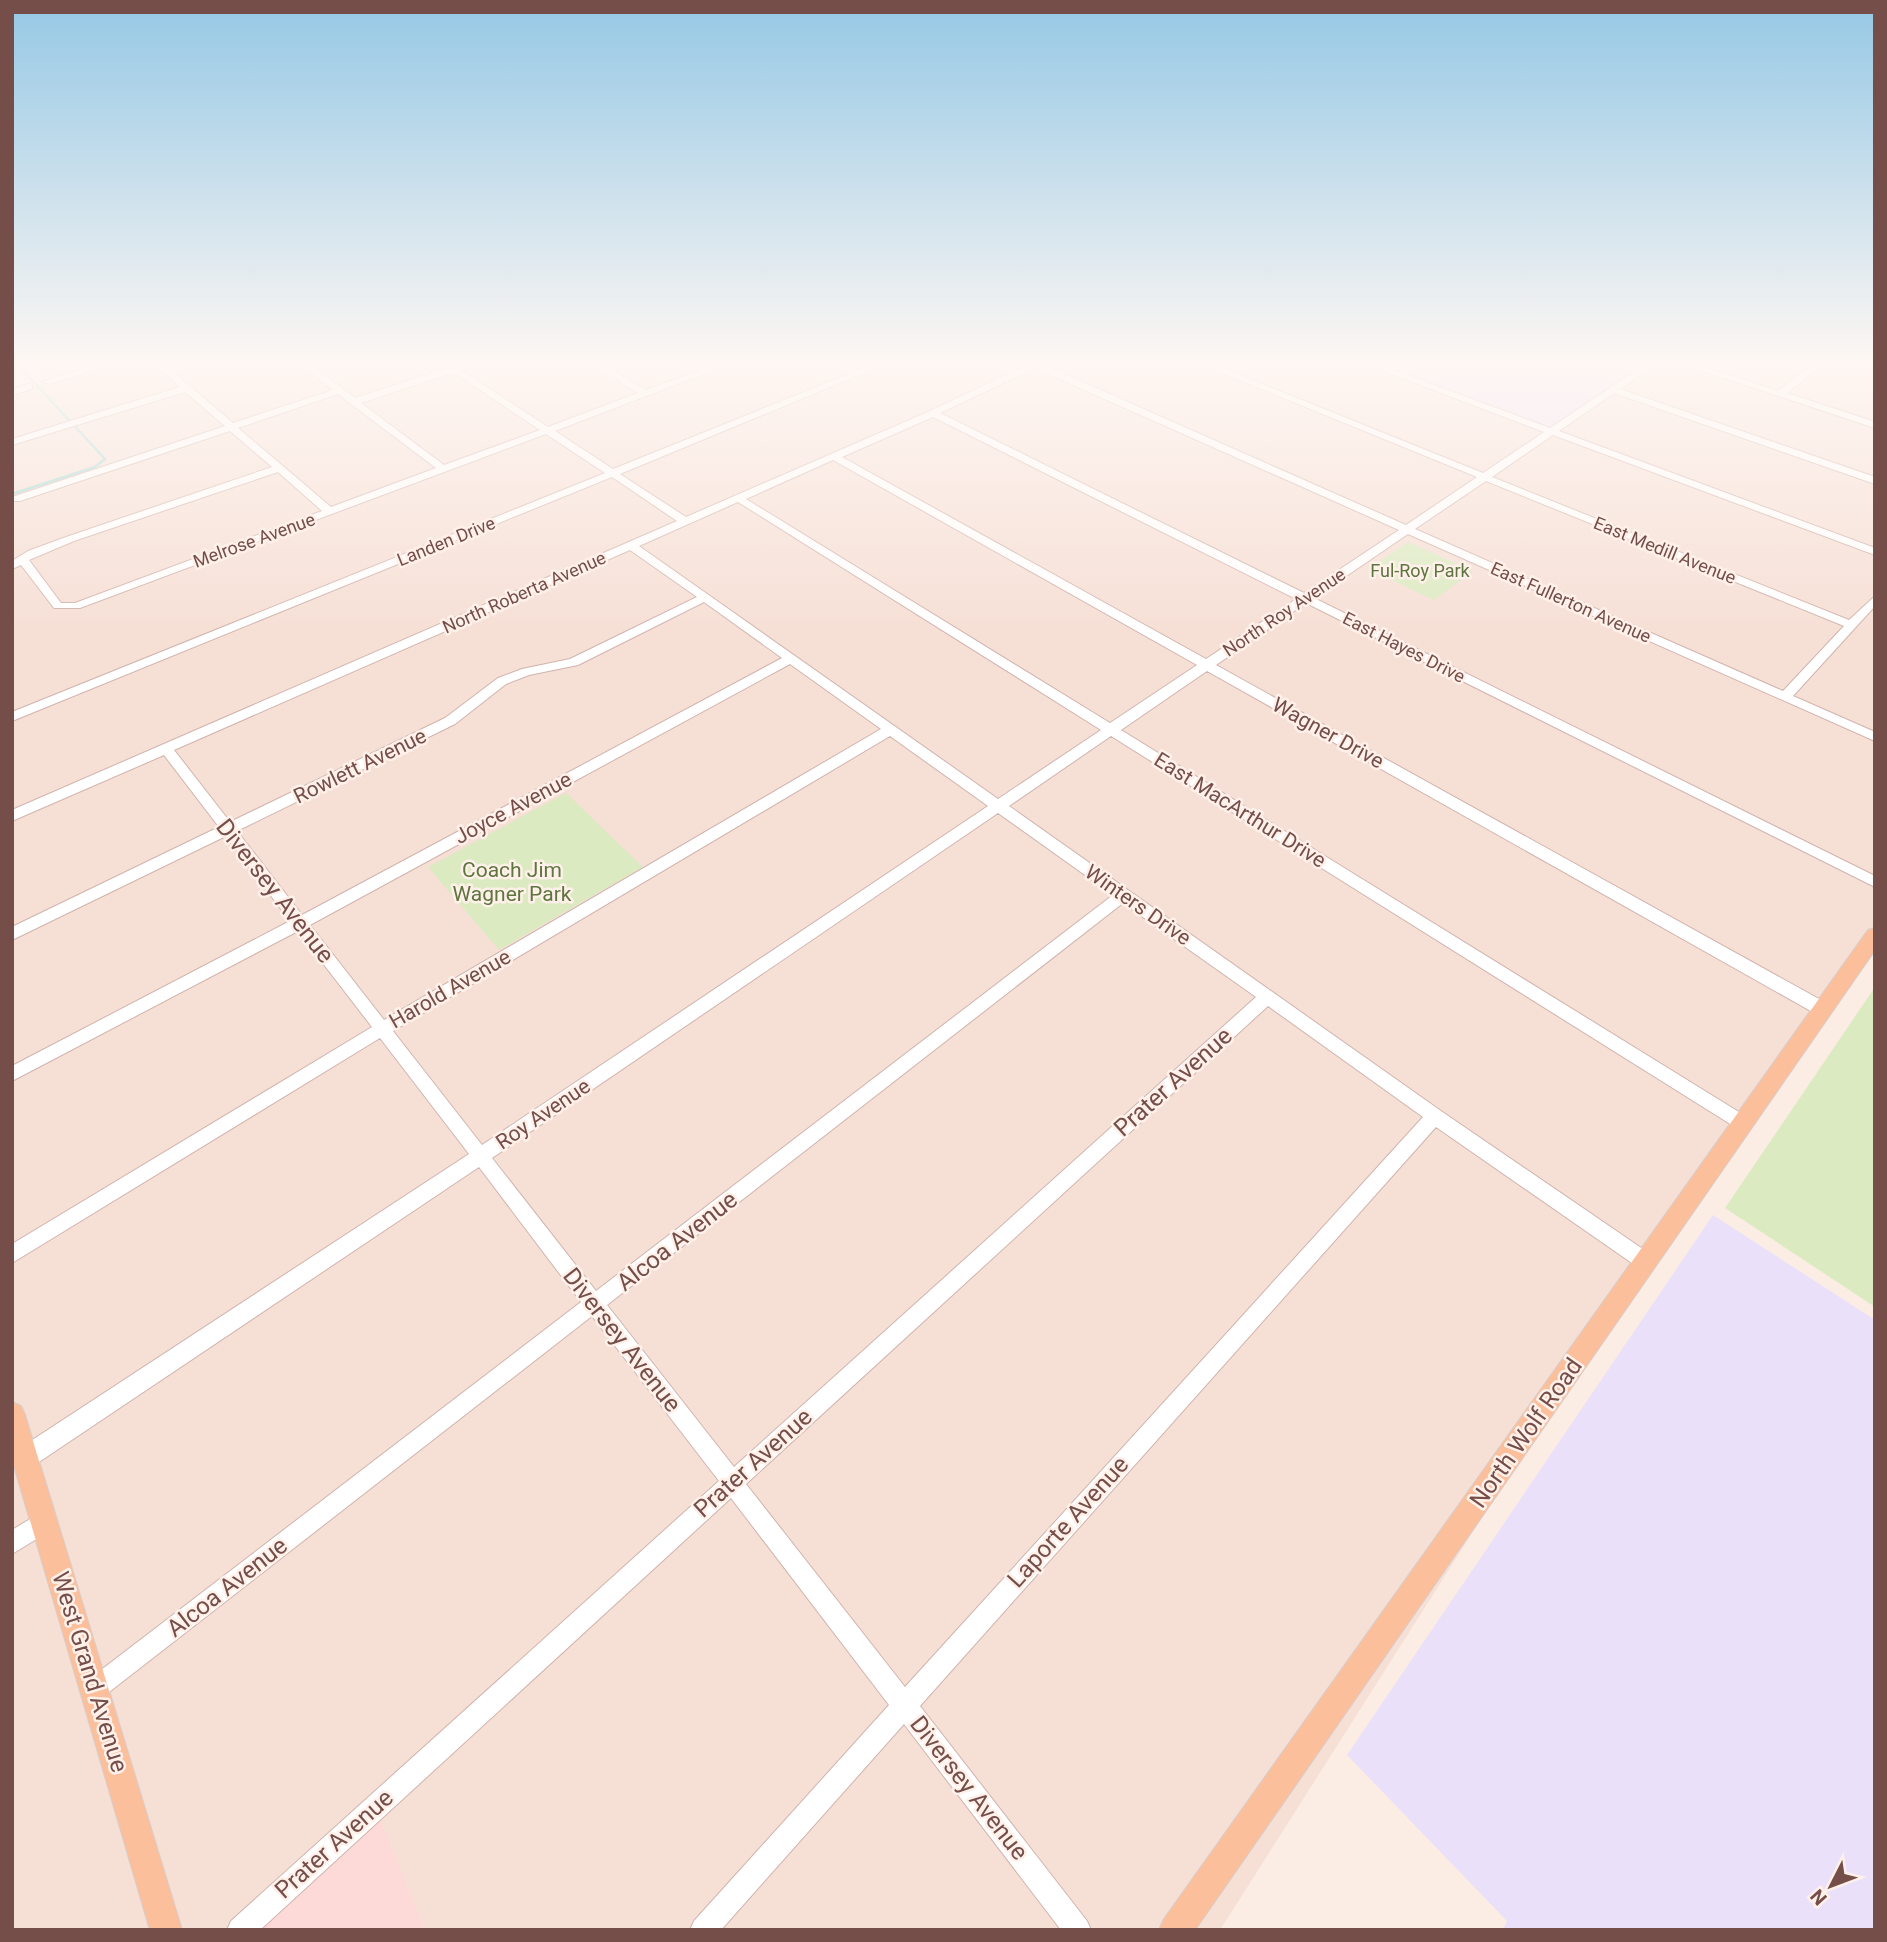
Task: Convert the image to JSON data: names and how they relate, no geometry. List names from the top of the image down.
{
  "streets": {
    "main road": ["North Wolf Road", "West Grand Avenue"],
    "street": [
      "Melrose Avenue",
      "Landen Drive",
      "East Medill Avenue",
      "North Roberta Avenue",
      "East Fullerton Avenue",
      "North Roy Avenue",
      "East Hayes Drive",
      "Wagner Drive",
      "Rowlett Avenue",
      "Joyce Avenue",
      "East MacArthur Drive",
      "Diversey Avenue",
      "Winters Drive",
      "Harold Avenue",
      "Prater Avenue",
      "Roy Avenue",
      "Alcoa Avenue",
      "Laporte Avenue"
    ]
  },
  "crossings": [
    ["East Medill Avenue", "North Roy Avenue"],
    ["North Roberta Avenue", "Wagner Drive"],
    ["North Roberta Avenue", "East MacArthur Drive"],
    ["North Roberta Avenue", "Diversey Avenue"],
    ["North Roberta Avenue", "Winters Drive"],
    ["East Fullerton Avenue", "North Roy Avenue"],
    ["North Roy Avenue", "East Hayes Drive"],
    ["North Roy Avenue", "Wagner Drive"],
    ["North Roy Avenue", "East MacArthur Drive"],
    ["North Roy Avenue", "Roy Avenue"],
    ["Wagner Drive", "North Wolf Road"],
    ["Rowlett Avenue", "Diversey Avenue"],
    ["Rowlett Avenue", "Winters Drive"],
    ["Joyce Avenue", "Diversey Avenue"],
    ["Joyce Avenue", "Winters Drive"],
    ["East MacArthur Drive", "North Wolf Road"],
    ["Diversey Avenue", "Harold Avenue"],
    ["Diversey Avenue", "Prater Avenue"],
    ["Diversey Avenue", "Roy Avenue"],
    ["Diversey Avenue", "Alcoa Avenue"],
    ["Diversey Avenue", "Laporte Avenue"],
    ["Winters Drive", "Harold Avenue"],
    ["Winters Drive", "Prater Avenue"],
    ["Winters Drive", "Roy Avenue"],
    ["Winters Drive", "Alcoa Avenue"],
    ["Winters Drive", "North Wolf Road"],
    ["Winters Drive", "Laporte Avenue"],
    ["Roy Avenue", "West Grand Avenue"],
    ["Alcoa Avenue", "West Grand Avenue"]
  ],
  "parks": ["Ful-Roy Park", "Coach Jim Wagner Park"],
  "north": "bottom left"
}
